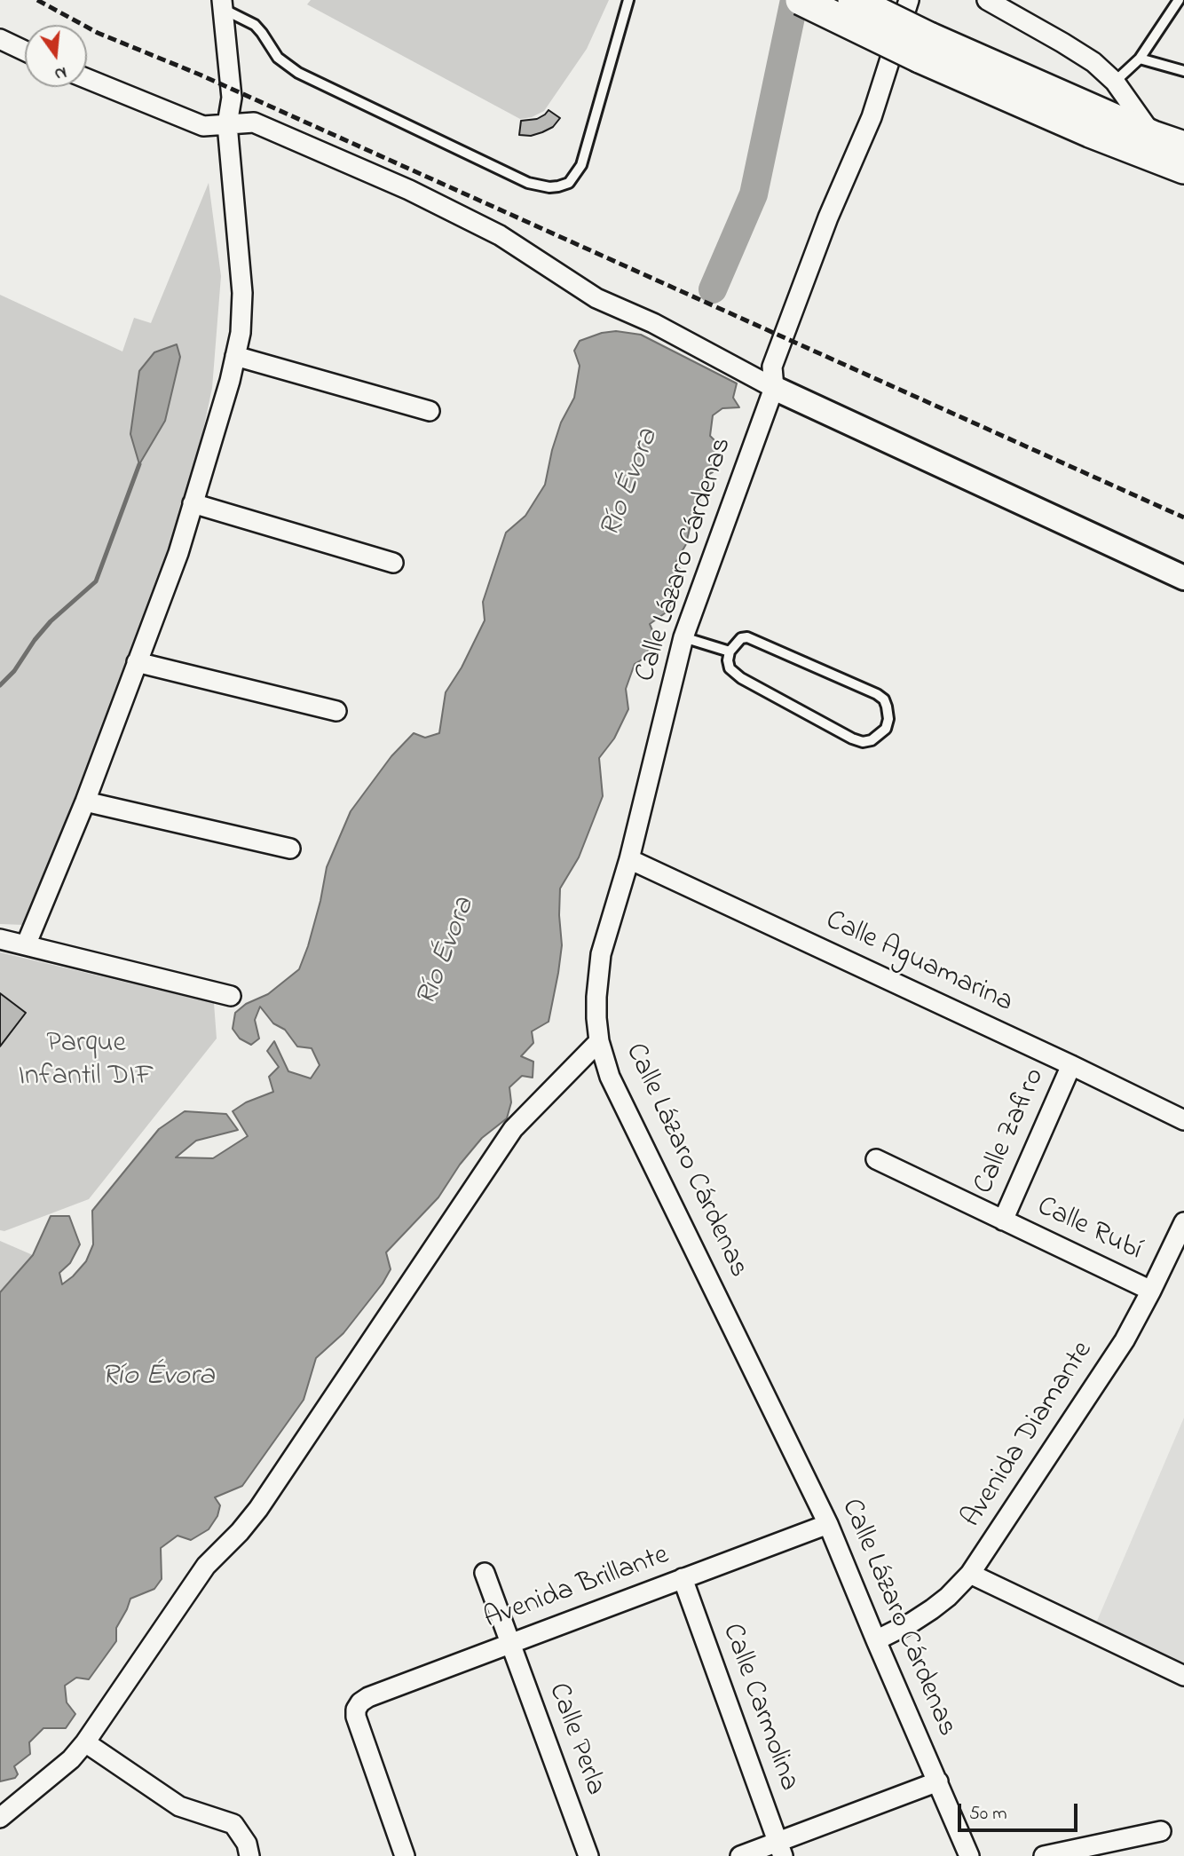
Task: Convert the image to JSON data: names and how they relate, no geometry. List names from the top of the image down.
{
  "streets": {
    "street": [
      "Calle Lázaro Cárdenas",
      "Calle Aguamarina",
      "Calle Zafiro",
      "Calle Rubí",
      "Avenida Diamante",
      "Avenida Brillante",
      "Calle Carmolina",
      "Calle Perla"
    ]
  },
  "crossings": [
    ["Calle Lázaro Cárdenas", "Calle Aguamarina"],
    ["Calle Lázaro Cárdenas", "Avenida Diamante"],
    ["Calle Lázaro Cárdenas", "Avenida Brillante"],
    ["Calle Aguamarina", "Calle Zafiro"],
    ["Calle Zafiro", "Calle Rubí"],
    ["Calle Rubí", "Avenida Diamante"],
    ["Avenida Brillante", "Calle Carmolina"],
    ["Avenida Brillante", "Calle Perla"]
  ],
  "water": ["Río Évora"],
  "parks": ["Parque Infantil DIF"],
  "scale_bar": "50 m",
  "north": "bottom"
}
